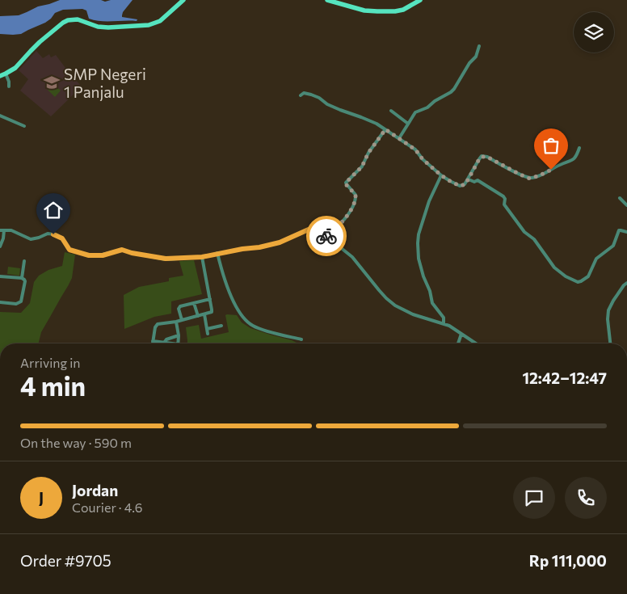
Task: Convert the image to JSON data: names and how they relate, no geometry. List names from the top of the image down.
{
  "places": {
    "school or university": ["SMP Negeri 1 Panjalu"]
  },
  "page": {
    "heading": ["4 min", "Arriving in", "12:42–12:47"],
    "panel": [
      "Jordan",
      "Courier · 4.6",
      "Order #9705",
      "Rp 111,000"
    ],
    "bar": "On the way · 590 m",
    "round": "J"
  }
}
